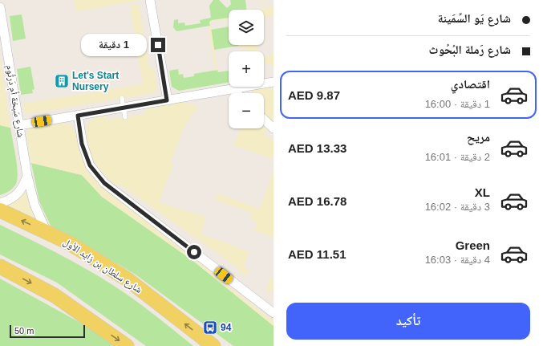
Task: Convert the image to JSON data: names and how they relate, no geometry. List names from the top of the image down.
{
  "streets": {
    "main road": ["شارع سلطان بن زايد الأول"],
    "street": ["شارع سَبخة أم دَرثُوم"]
  },
  "crossings": [
    ["شارع سَبخة أم دَرثُوم", "شارع سلطان بن زايد الأول"]
  ],
  "places": {
    "building": ["Let's Start Nursery"],
    "bus stop": ["94"]
  },
  "scale_bar": "50 m",
  "page": {
    "banner": ["شارع يَو السِّمَينة", "شارع رَملة البُحُوث"],
    "map_buttons": ["+", "−"],
    "bubble": "1 دقيقة",
    "list": [
      {
        "name": "اقتصادي",
        "note": "1 دقيقة · 16:00",
        "value": "AED 9.87"
      },
      {
        "name": "مريح",
        "note": "2 دقيقة · 16:01",
        "value": "AED 13.33"
      },
      {
        "name": "XL",
        "note": "3 دقيقة · 16:02",
        "value": "AED 16.78"
      },
      {
        "name": "Green",
        "note": "4 دقيقة · 16:03",
        "value": "AED 11.51"
      }
    ],
    "buttons": "تأكيد",
    "scale": "50 m"
  }
}
